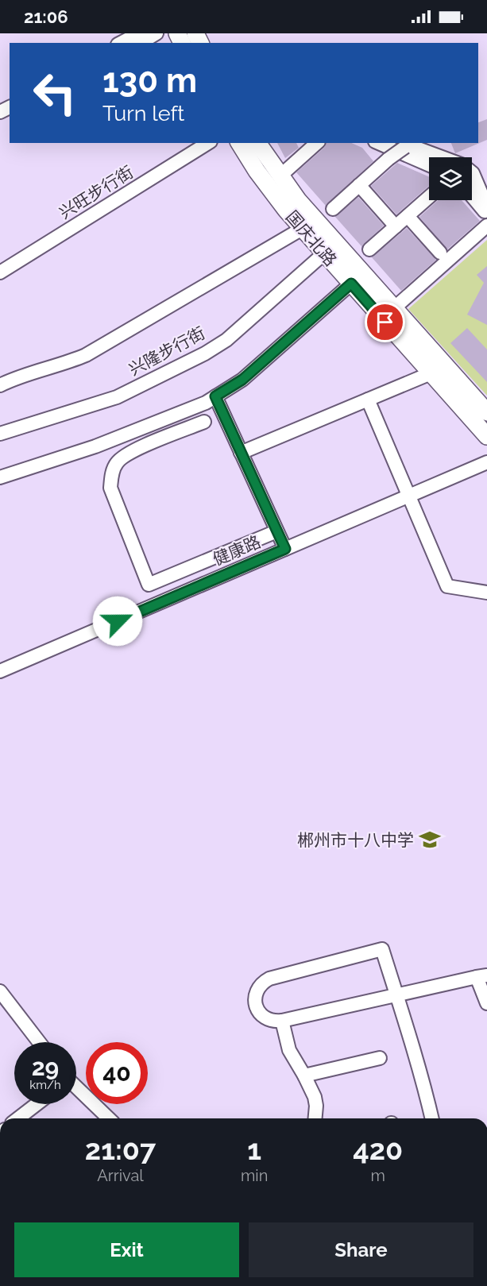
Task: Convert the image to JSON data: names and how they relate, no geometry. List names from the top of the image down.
{
  "streets": {
    "main road": ["国庆北路"],
    "street": ["兴旺步行街", "兴隆步行街", "健康路"]
  },
  "crossings": [
    ["国庆北路", "兴隆步行街"]
  ],
  "places": {
    "school or university": ["郴州市十八中学"]
  },
  "page": {
    "status": "21:06",
    "turn": ["130 m", "Turn left"],
    "speed": "29 km/h",
    "limit": "40",
    "eta": [
      "21:07",
      "Arrival",
      "1",
      "min",
      "420",
      "m"
    ],
    "buttons": ["Exit", "Share"]
  }
}
